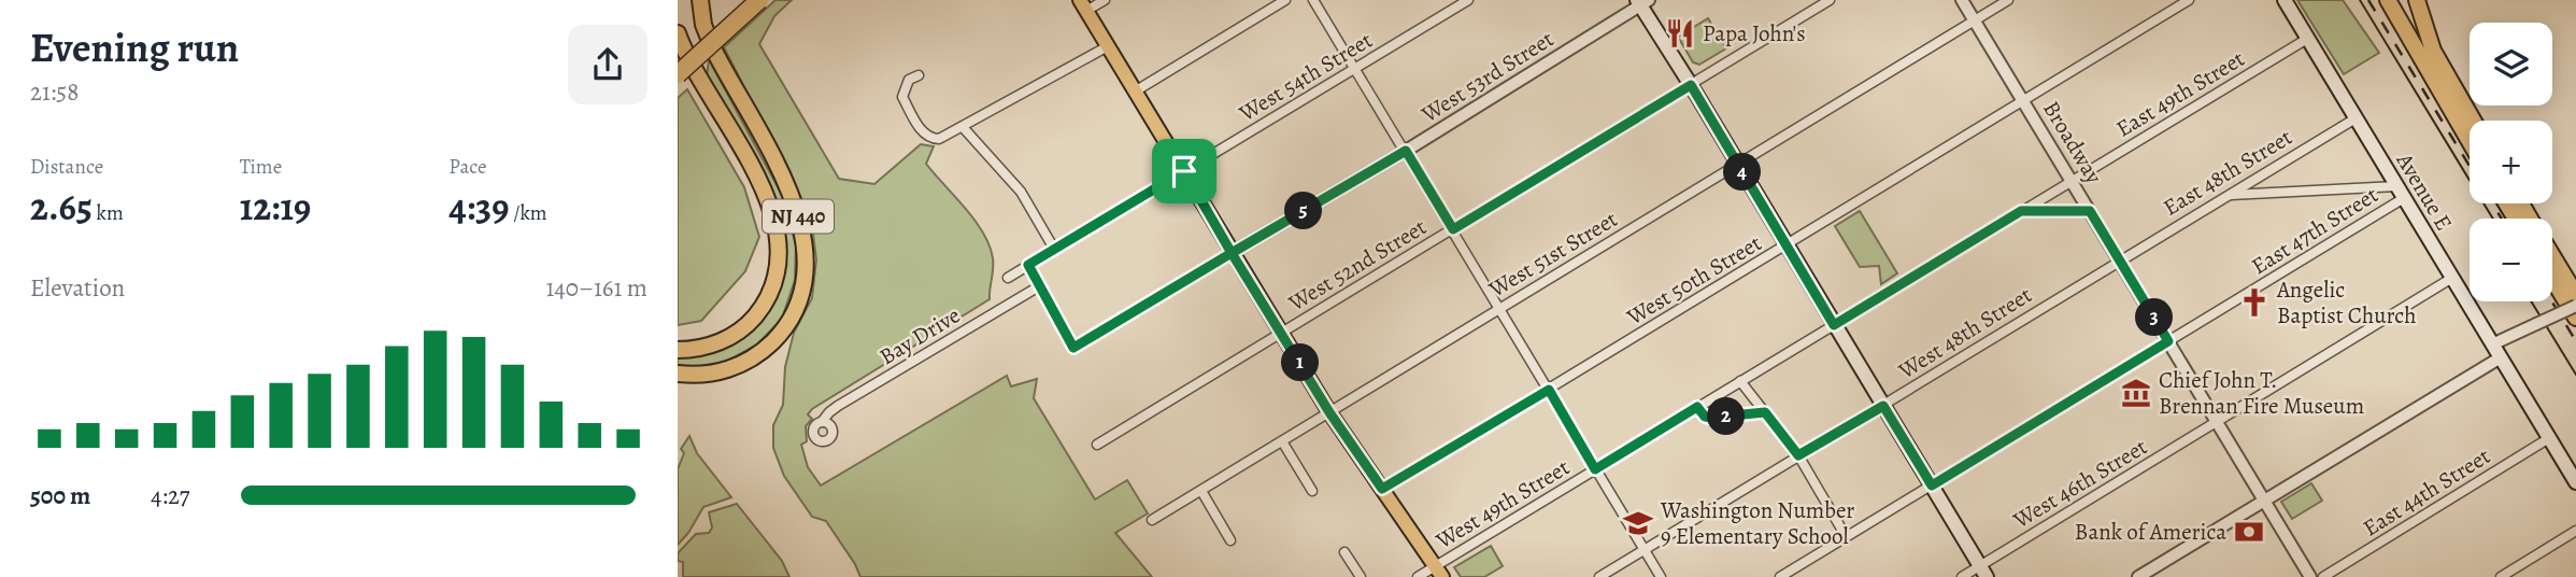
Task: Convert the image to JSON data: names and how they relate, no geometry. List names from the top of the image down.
{
  "streets": {
    "highway": ["NJ 440"],
    "main road": ["Avenue E"],
    "street": [
      "West 54th Street",
      "West 53rd Street",
      "East 49th Street",
      "Broadway",
      "East 48th Street",
      "East 47th Street",
      "West 51st Street",
      "West 52nd Street",
      "West 50th Street",
      "West 48th Street",
      "Bay Drive",
      "West 46th Street",
      "East 44th Street",
      "West 49th Street"
    ]
  },
  "crossings": [
    ["West 53rd Street", "Bay Drive"],
    ["East 49th Street", "Broadway"],
    ["East 49th Street", "Avenue E"],
    ["East 49th Street", "West 49th Street"],
    ["Broadway", "East 48th Street"],
    ["Broadway", "East 47th Street"],
    ["Broadway", "West 51st Street"],
    ["Broadway", "West 50th Street"],
    ["Broadway", "West 48th Street"],
    ["Broadway", "West 46th Street"],
    ["Broadway", "West 49th Street"],
    ["East 48th Street", "Avenue E"],
    ["East 48th Street", "West 48th Street"],
    ["Avenue E", "East 47th Street"],
    ["Avenue E", "West 46th Street"],
    ["Avenue E", "East 44th Street"]
  ],
  "places": {
    "restaurant": ["Papa John's"],
    "church": ["Angelic Baptist Church"],
    "museum": ["Chief John T. Brennan Fire Museum"],
    "school or university": ["Washington Number 9 Elementary School"],
    "bank": ["Bank of America"]
  },
  "page": {
    "heading": ["Evening run", "21:58"],
    "map_buttons": ["+", "−"],
    "stats": [
      ["Distance", "2.65 km"],
      ["Time", "12:19"],
      ["Pace", "4:39 /km"]
    ],
    "pins": [
      "4",
      "5",
      "3",
      "1",
      "2"
    ],
    "chart": ["Elevation", "140–161 m"],
    "list": [
      {
        "name": "500 m",
        "note": "4:27"
      }
    ]
  }
}
